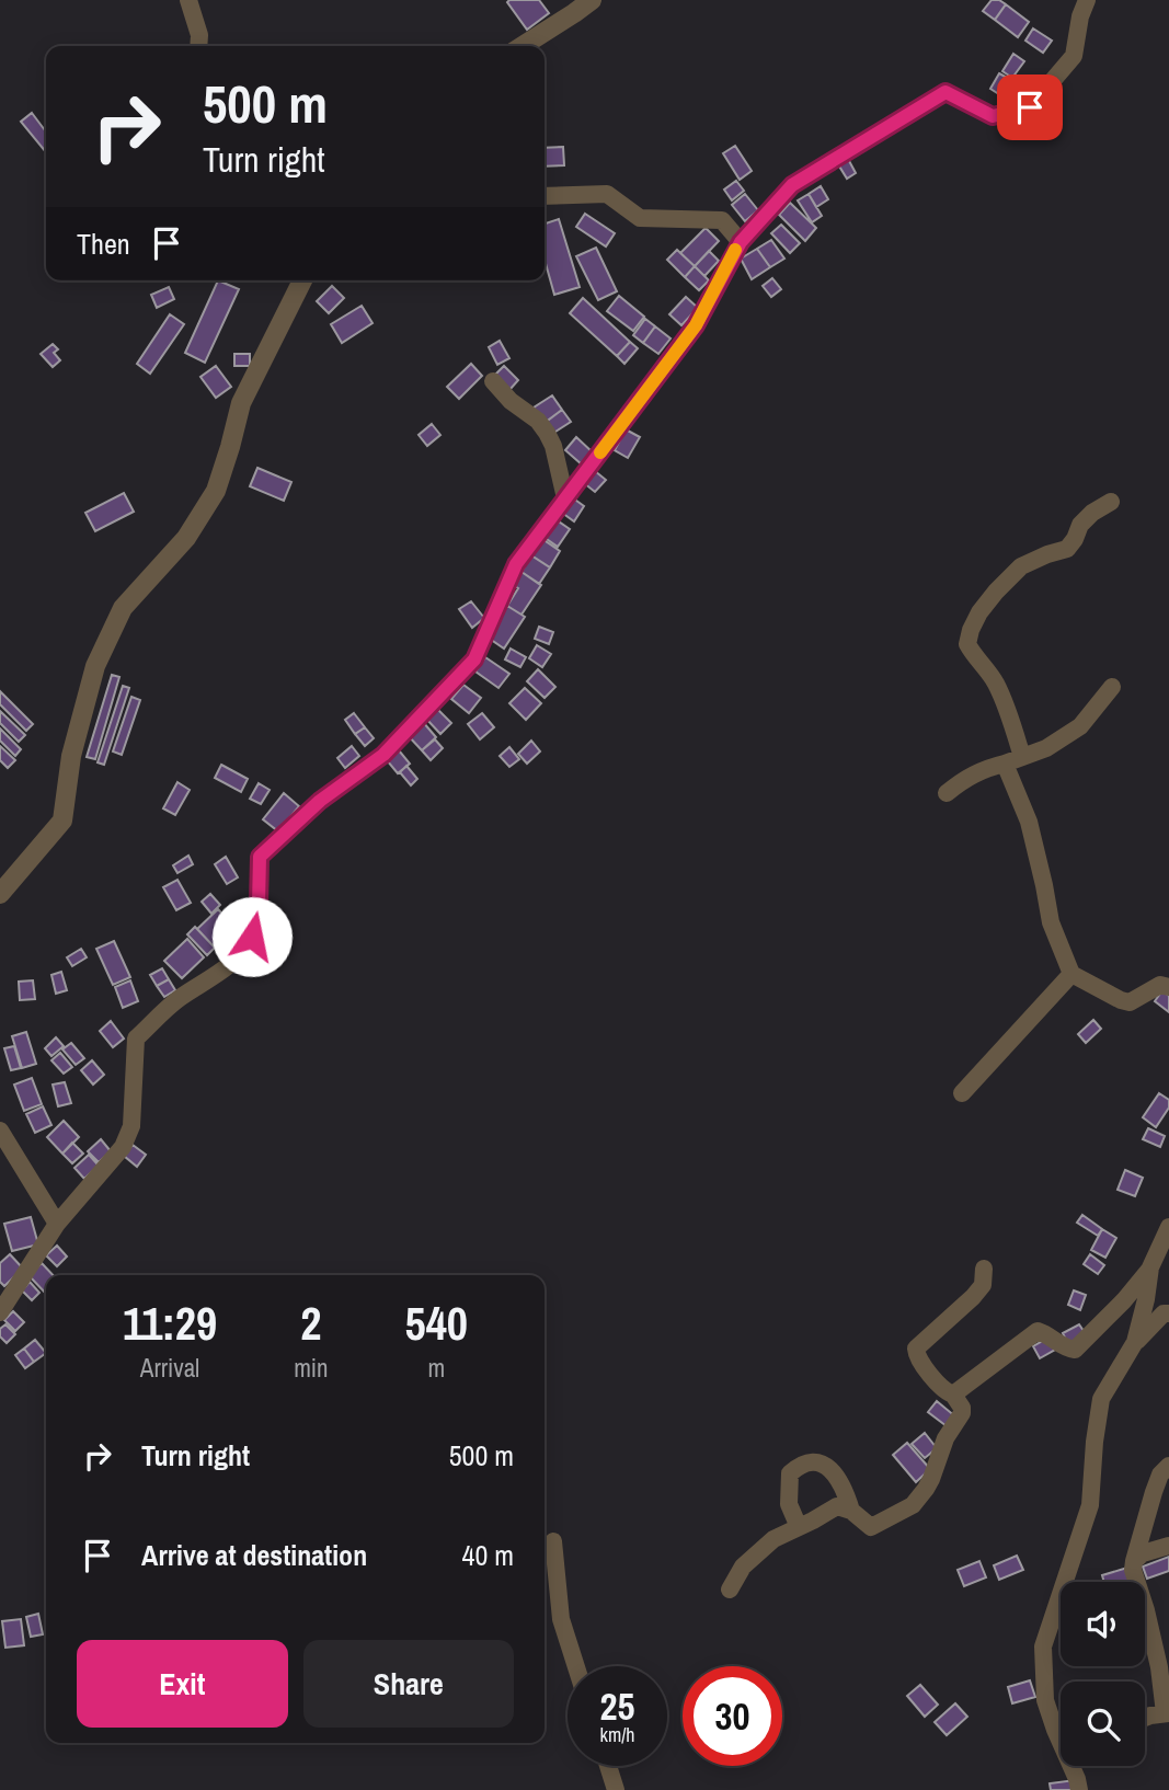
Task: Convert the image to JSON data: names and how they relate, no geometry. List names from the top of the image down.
{
  "page": {
    "turn": ["500 m", "Turn right"],
    "then": "Then",
    "eta": [
      "11:29",
      "Arrival",
      "2",
      "min",
      "540",
      "m"
    ],
    "list": [
      {
        "name": "Turn right",
        "value": "500 m"
      },
      {
        "name": "Arrive at destination",
        "value": "40 m"
      }
    ],
    "buttons": ["Exit", "Share"],
    "speed": "25 km/h",
    "limit": "30"
  }
}
